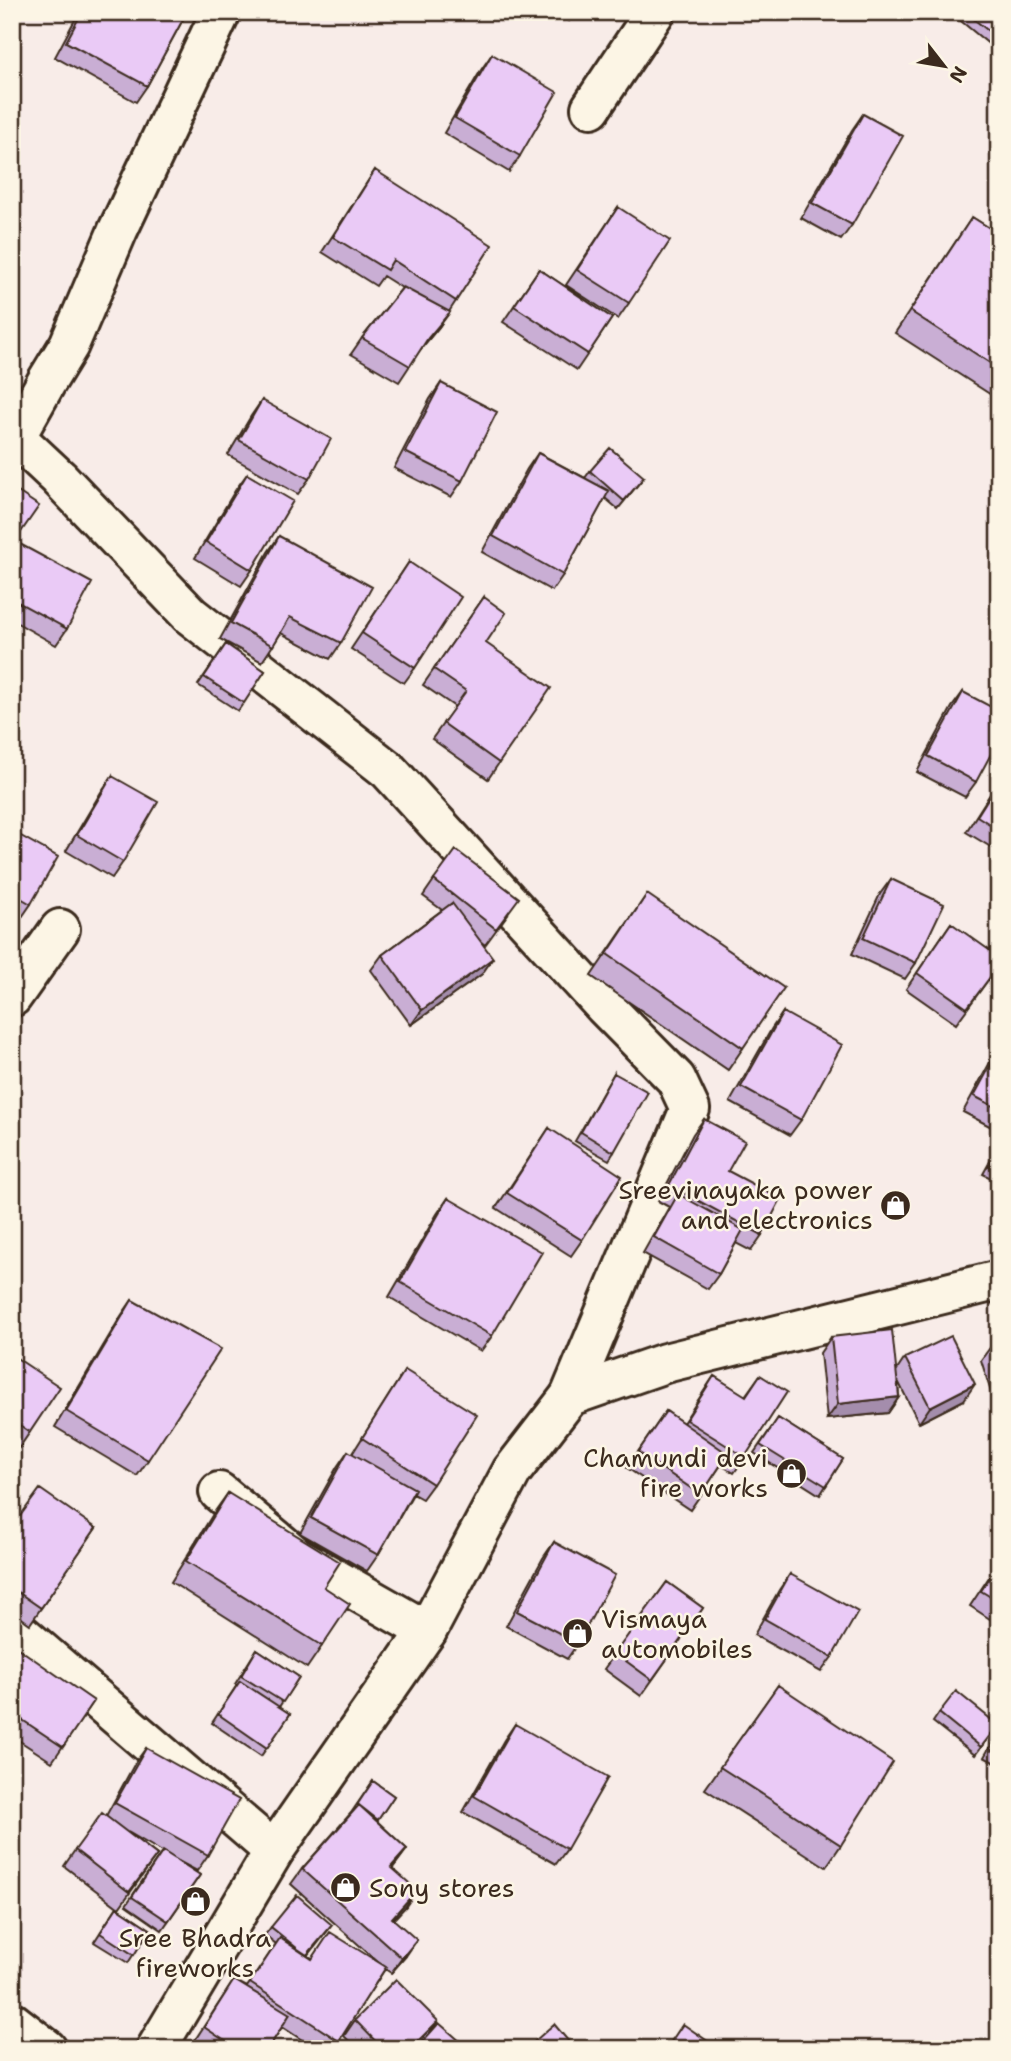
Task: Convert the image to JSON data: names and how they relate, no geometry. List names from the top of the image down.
{
  "places": {
    "shop": [
      "Sreevinayaka power and electronics",
      "Chamundi devi fire works",
      "Vismaya automobiles",
      "Sony stores",
      "Sree Bhadra fireworks"
    ]
  },
  "north": "bottom right"
}
